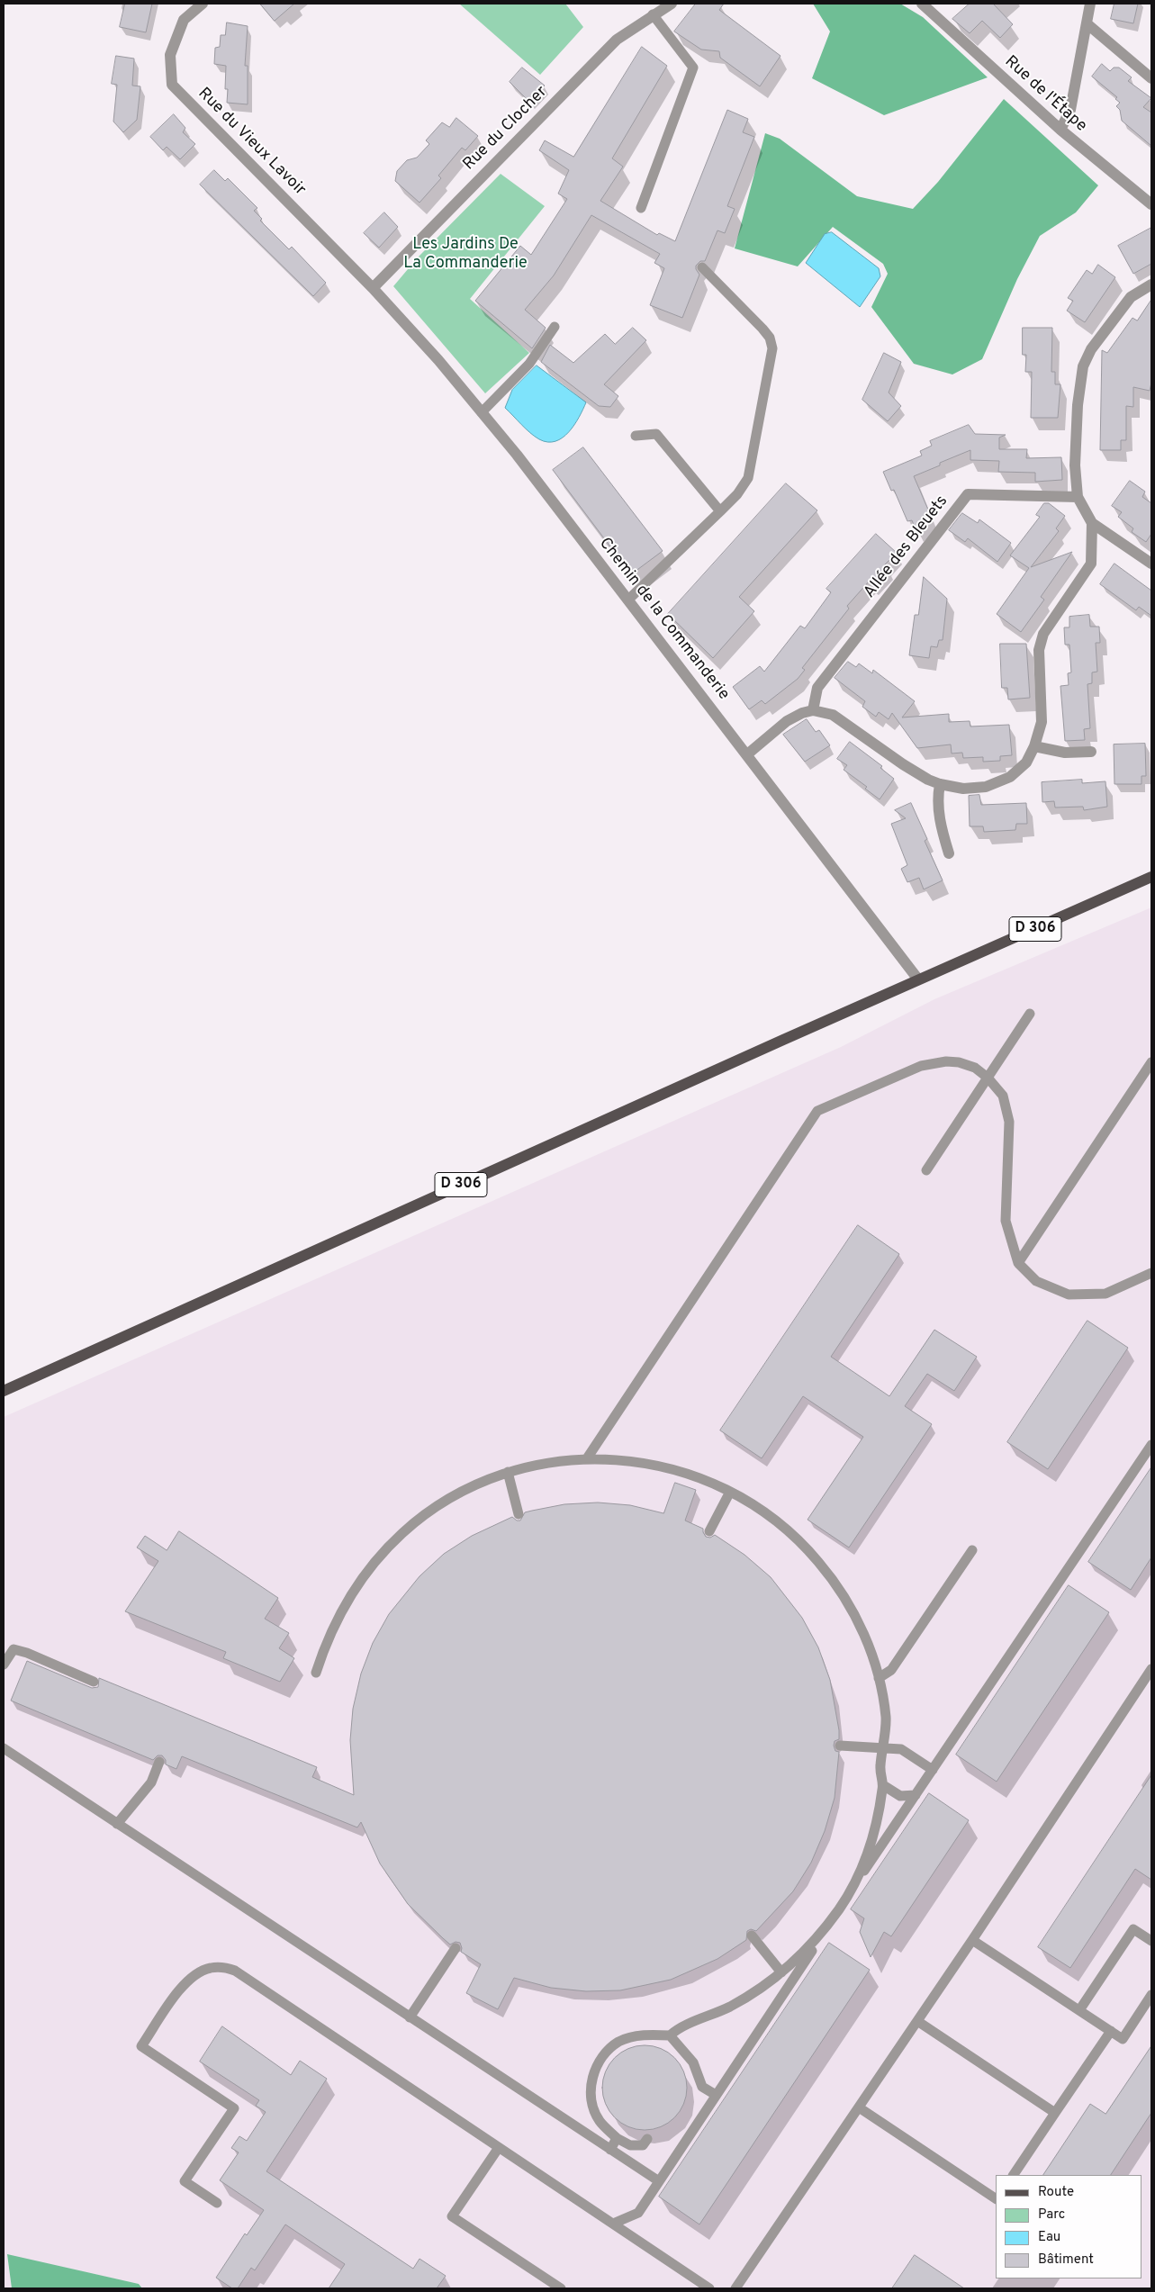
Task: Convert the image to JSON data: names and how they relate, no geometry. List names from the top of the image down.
{
  "streets": {
    "main road": ["D 306"],
    "street": [
      "Rue de l'Étape",
      "Rue du Clocher",
      "Rue du Vieux Lavoir",
      "Allée des Bleuets",
      "Chemin de la Commanderie"
    ]
  },
  "crossings": [
    ["Rue du Clocher", "Rue du Vieux Lavoir"],
    ["Rue du Clocher", "Chemin de la Commanderie"],
    ["Rue du Vieux Lavoir", "Chemin de la Commanderie"],
    ["Chemin de la Commanderie", "D 306"]
  ],
  "parks": ["Les Jardins De La Commanderie"],
  "legend": [
    "Route",
    "Parc",
    "Eau",
    "Bâtiment"
  ]
}
